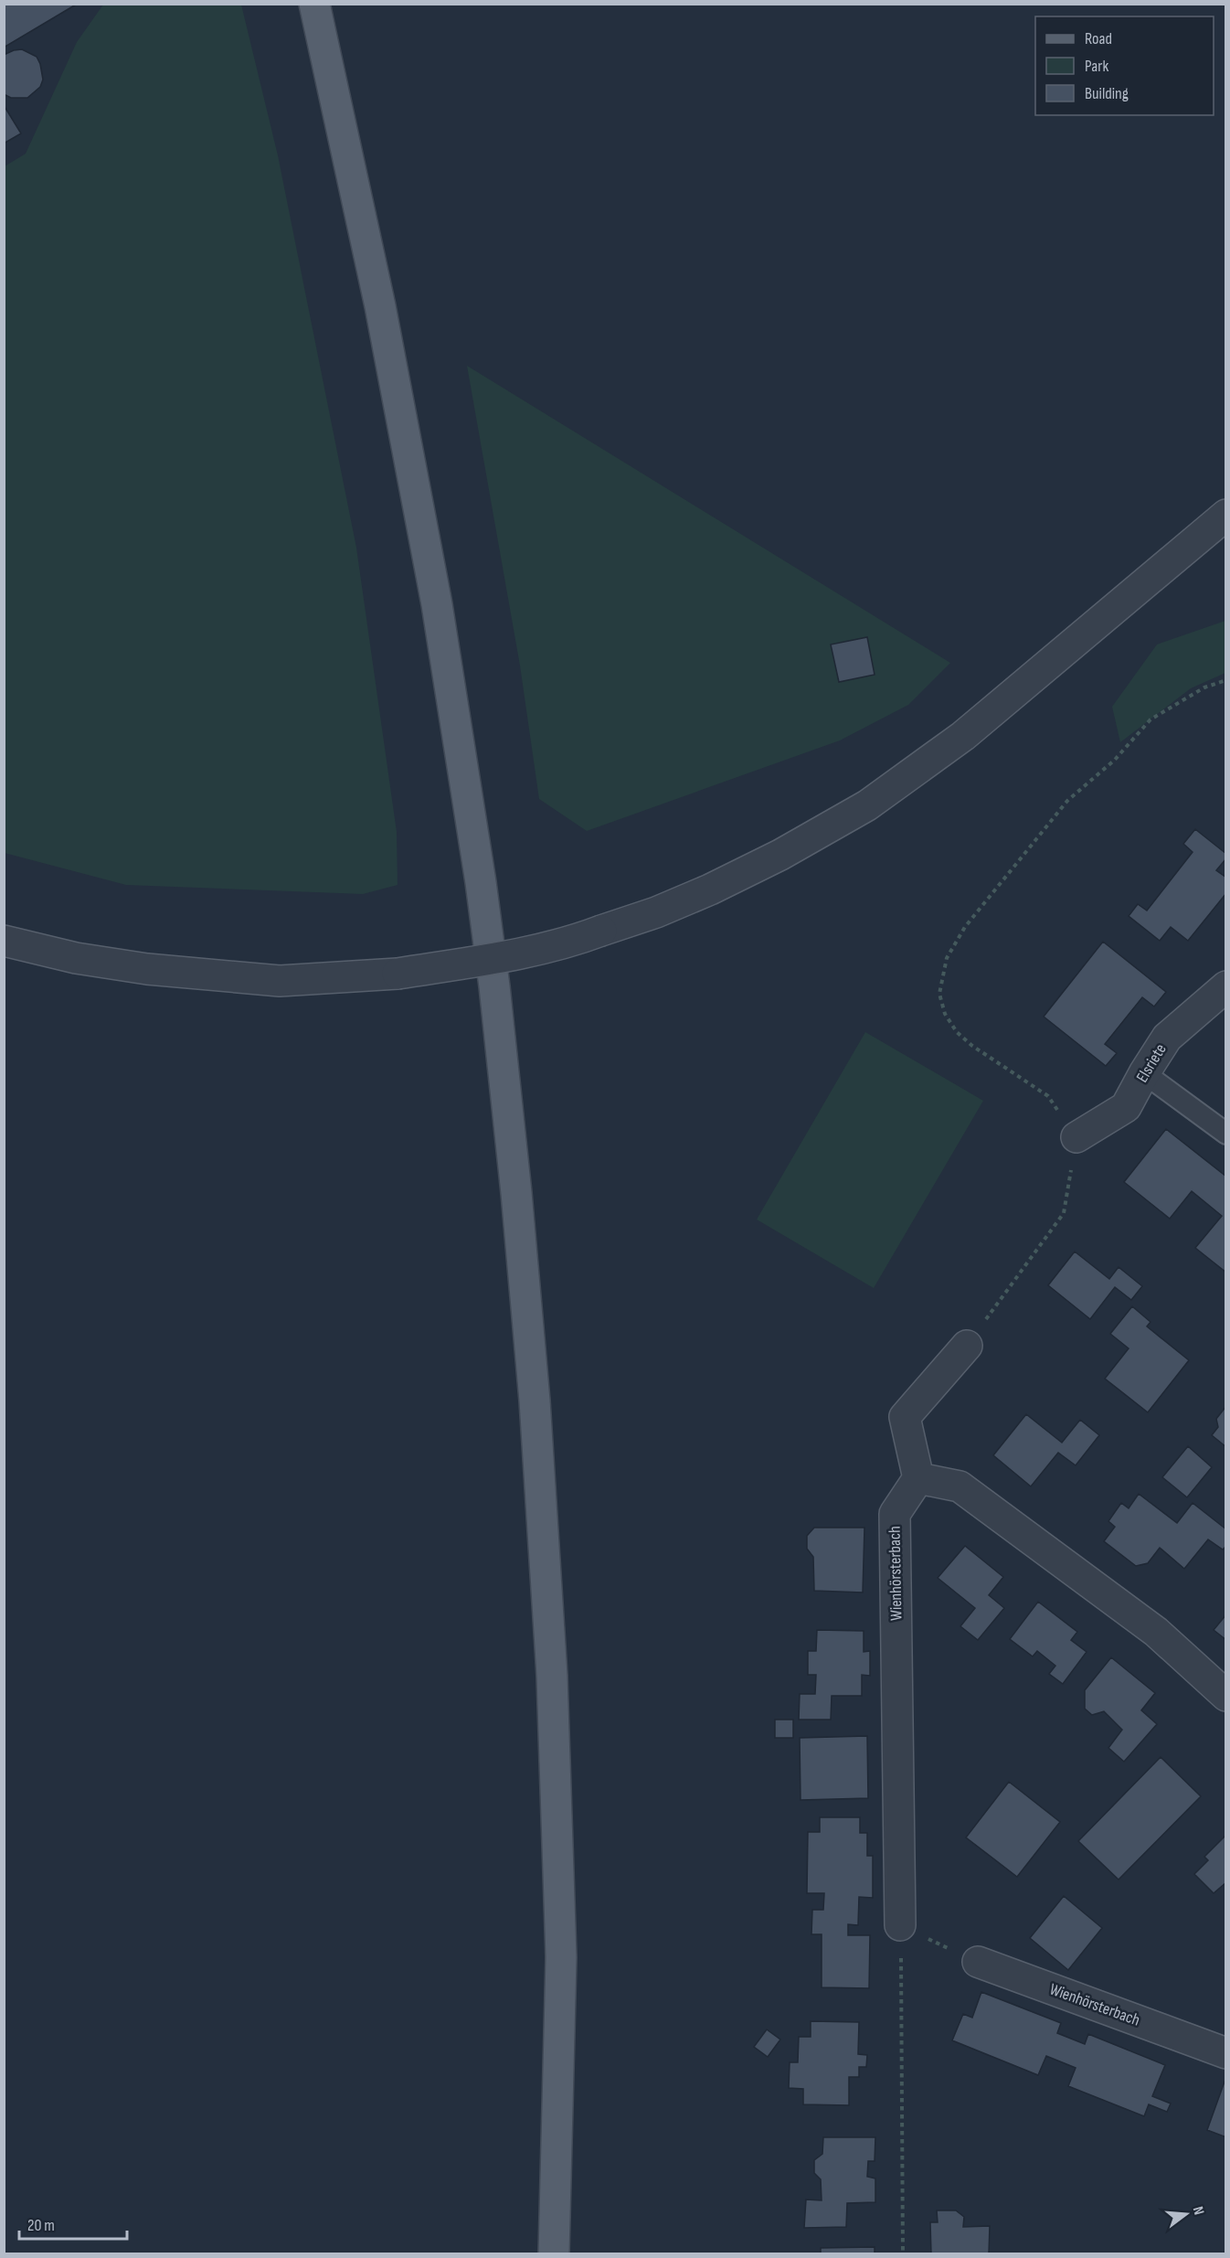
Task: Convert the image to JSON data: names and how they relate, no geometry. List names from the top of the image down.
{
  "streets": {
    "street": ["Elsriete", "Wienhörsterbach"]
  },
  "legend": ["Road", "Park", "Building"],
  "scale_bar": "20 m",
  "north": "right"
}
